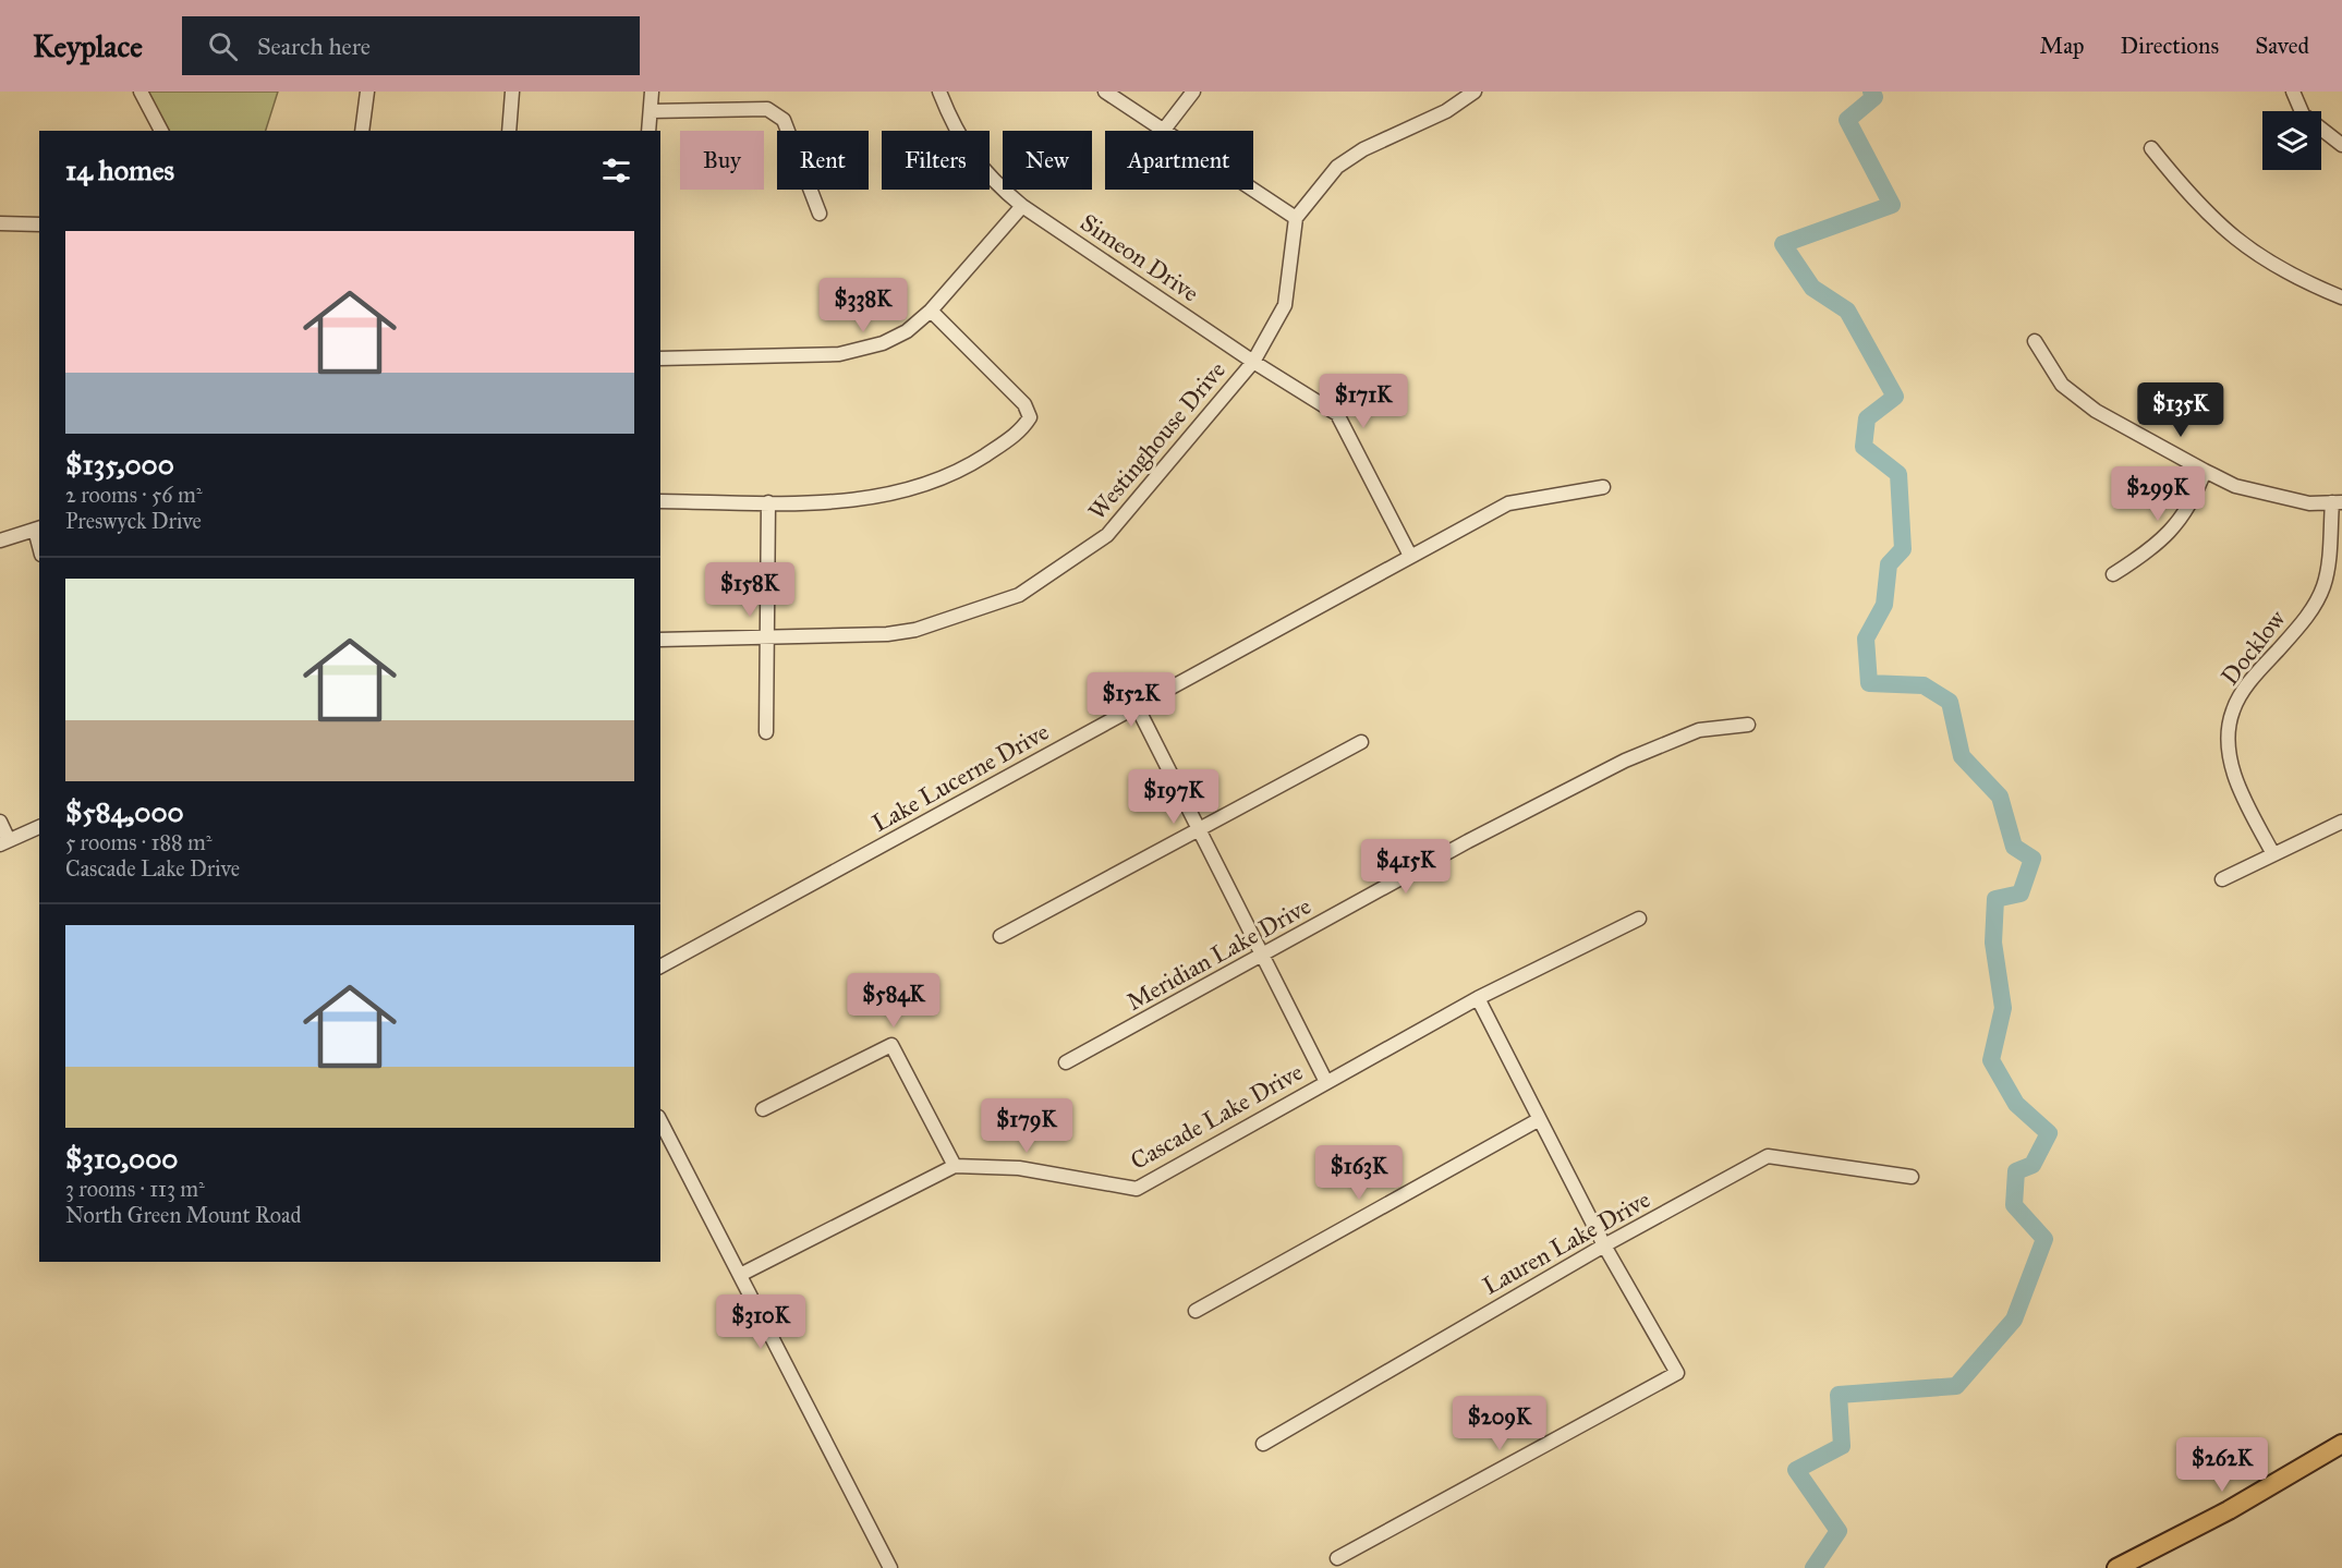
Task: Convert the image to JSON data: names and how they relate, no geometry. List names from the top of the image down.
{
  "streets": {
    "street": [
      "Simeon Drive",
      "Westinghouse Drive",
      "Docklow",
      "Lake Lucerne Drive",
      "Meridian Lake Drive",
      "Cascade Lake Drive",
      "Lauren Lake Drive"
    ]
  },
  "crossings": [
    ["Simeon Drive", "Westinghouse Drive"],
    ["Simeon Drive", "Lake Lucerne Drive"]
  ],
  "page": {
    "header": "Keyplace",
    "search": "Search here",
    "nav": ["Map", "Directions", "Saved"],
    "chip": [
      "Buy",
      "Rent",
      "Filters",
      "New",
      "Apartment"
    ],
    "heading": "14 homes",
    "list": [
      {
        "name": "$135,000",
        "note": "2 rooms · 56 m² · Preswyck Drive"
      },
      {
        "name": "$584,000",
        "note": "5 rooms · 188 m² · Cascade Lake Drive"
      },
      {
        "name": "$310,000",
        "note": "3 rooms · 113 m² · North Green Mount Road"
      }
    ],
    "price": [
      "$338K",
      "$171K",
      "$135K",
      "$299K",
      "$158K",
      "$152K",
      "$197K",
      "$415K",
      "$584K",
      "$179K",
      "$163K",
      "$310K",
      "$209K",
      "$262K"
    ]
  }
}
